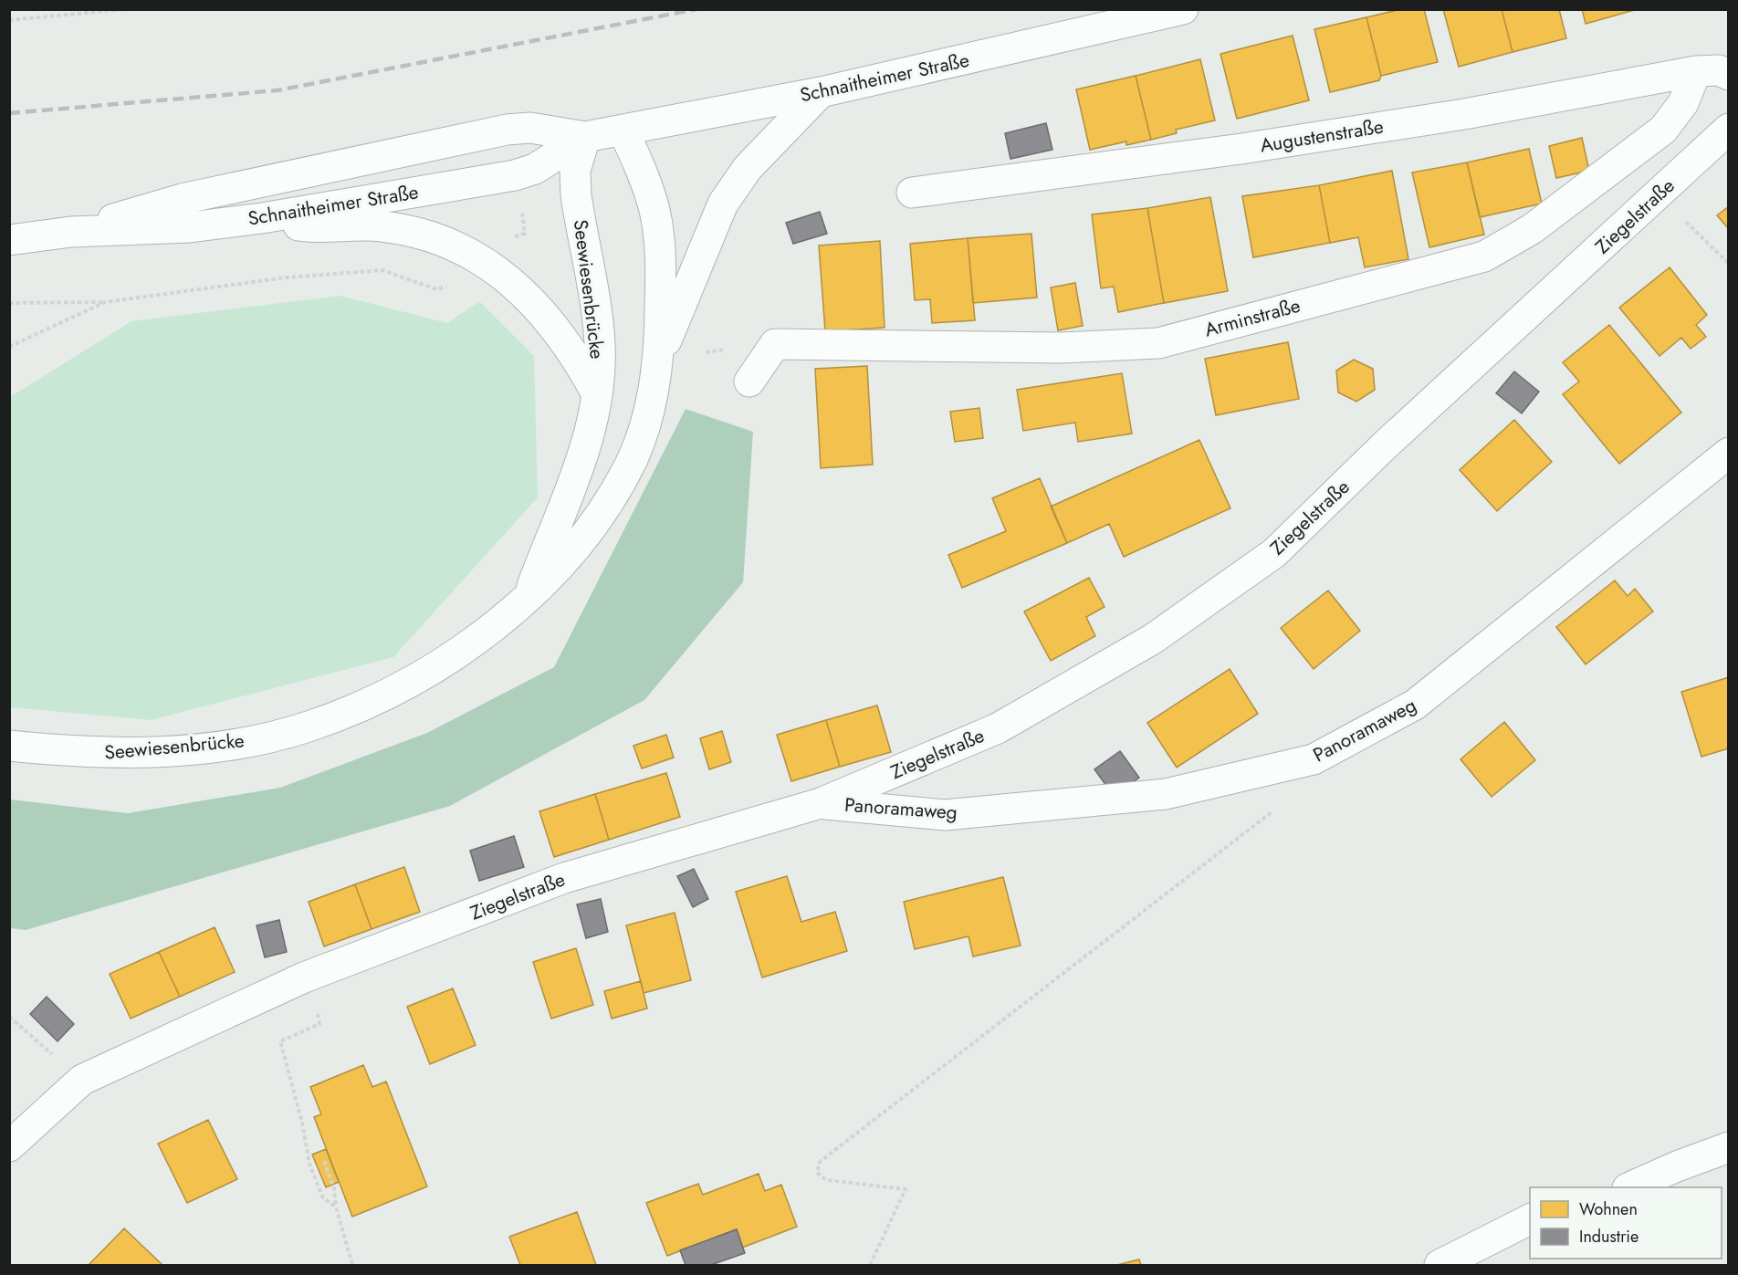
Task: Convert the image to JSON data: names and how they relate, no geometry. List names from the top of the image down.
{
  "streets": {
    "street": [
      "Schnaitheimer Straße",
      "Augustenstraße",
      "Ziegelstraße",
      "Seewiesenbrücke",
      "Arminstraße",
      "Panoramaweg"
    ]
  },
  "crossings": [
    ["Schnaitheimer Straße", "Seewiesenbrücke"],
    ["Augustenstraße", "Arminstraße"],
    ["Ziegelstraße", "Panoramaweg"]
  ],
  "legend": ["Wohnen", "Industrie"]
}
